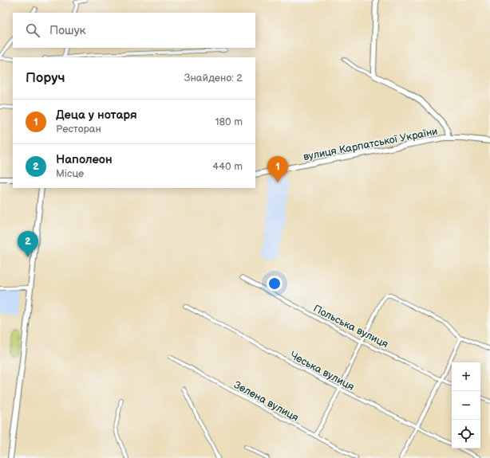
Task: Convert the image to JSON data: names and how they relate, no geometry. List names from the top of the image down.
{
  "streets": {
    "street": [
      "вулиця Карпатської України",
      "Польська вулиця",
      "Чеська вулиця",
      "Зелена вулиця"
    ]
  },
  "page": {
    "search": "Пошук",
    "heading": ["Поруч", "Знайдено: 2"],
    "list": [
      {
        "mark": "1",
        "name": "Деца у нотаря",
        "note": "Ресторан",
        "value": "180 m"
      },
      {
        "mark": "2",
        "name": "Наполеон",
        "note": "Місце",
        "value": "440 m"
      }
    ],
    "pins": ["1", "2"],
    "map_buttons": ["+", "−"]
  }
}
